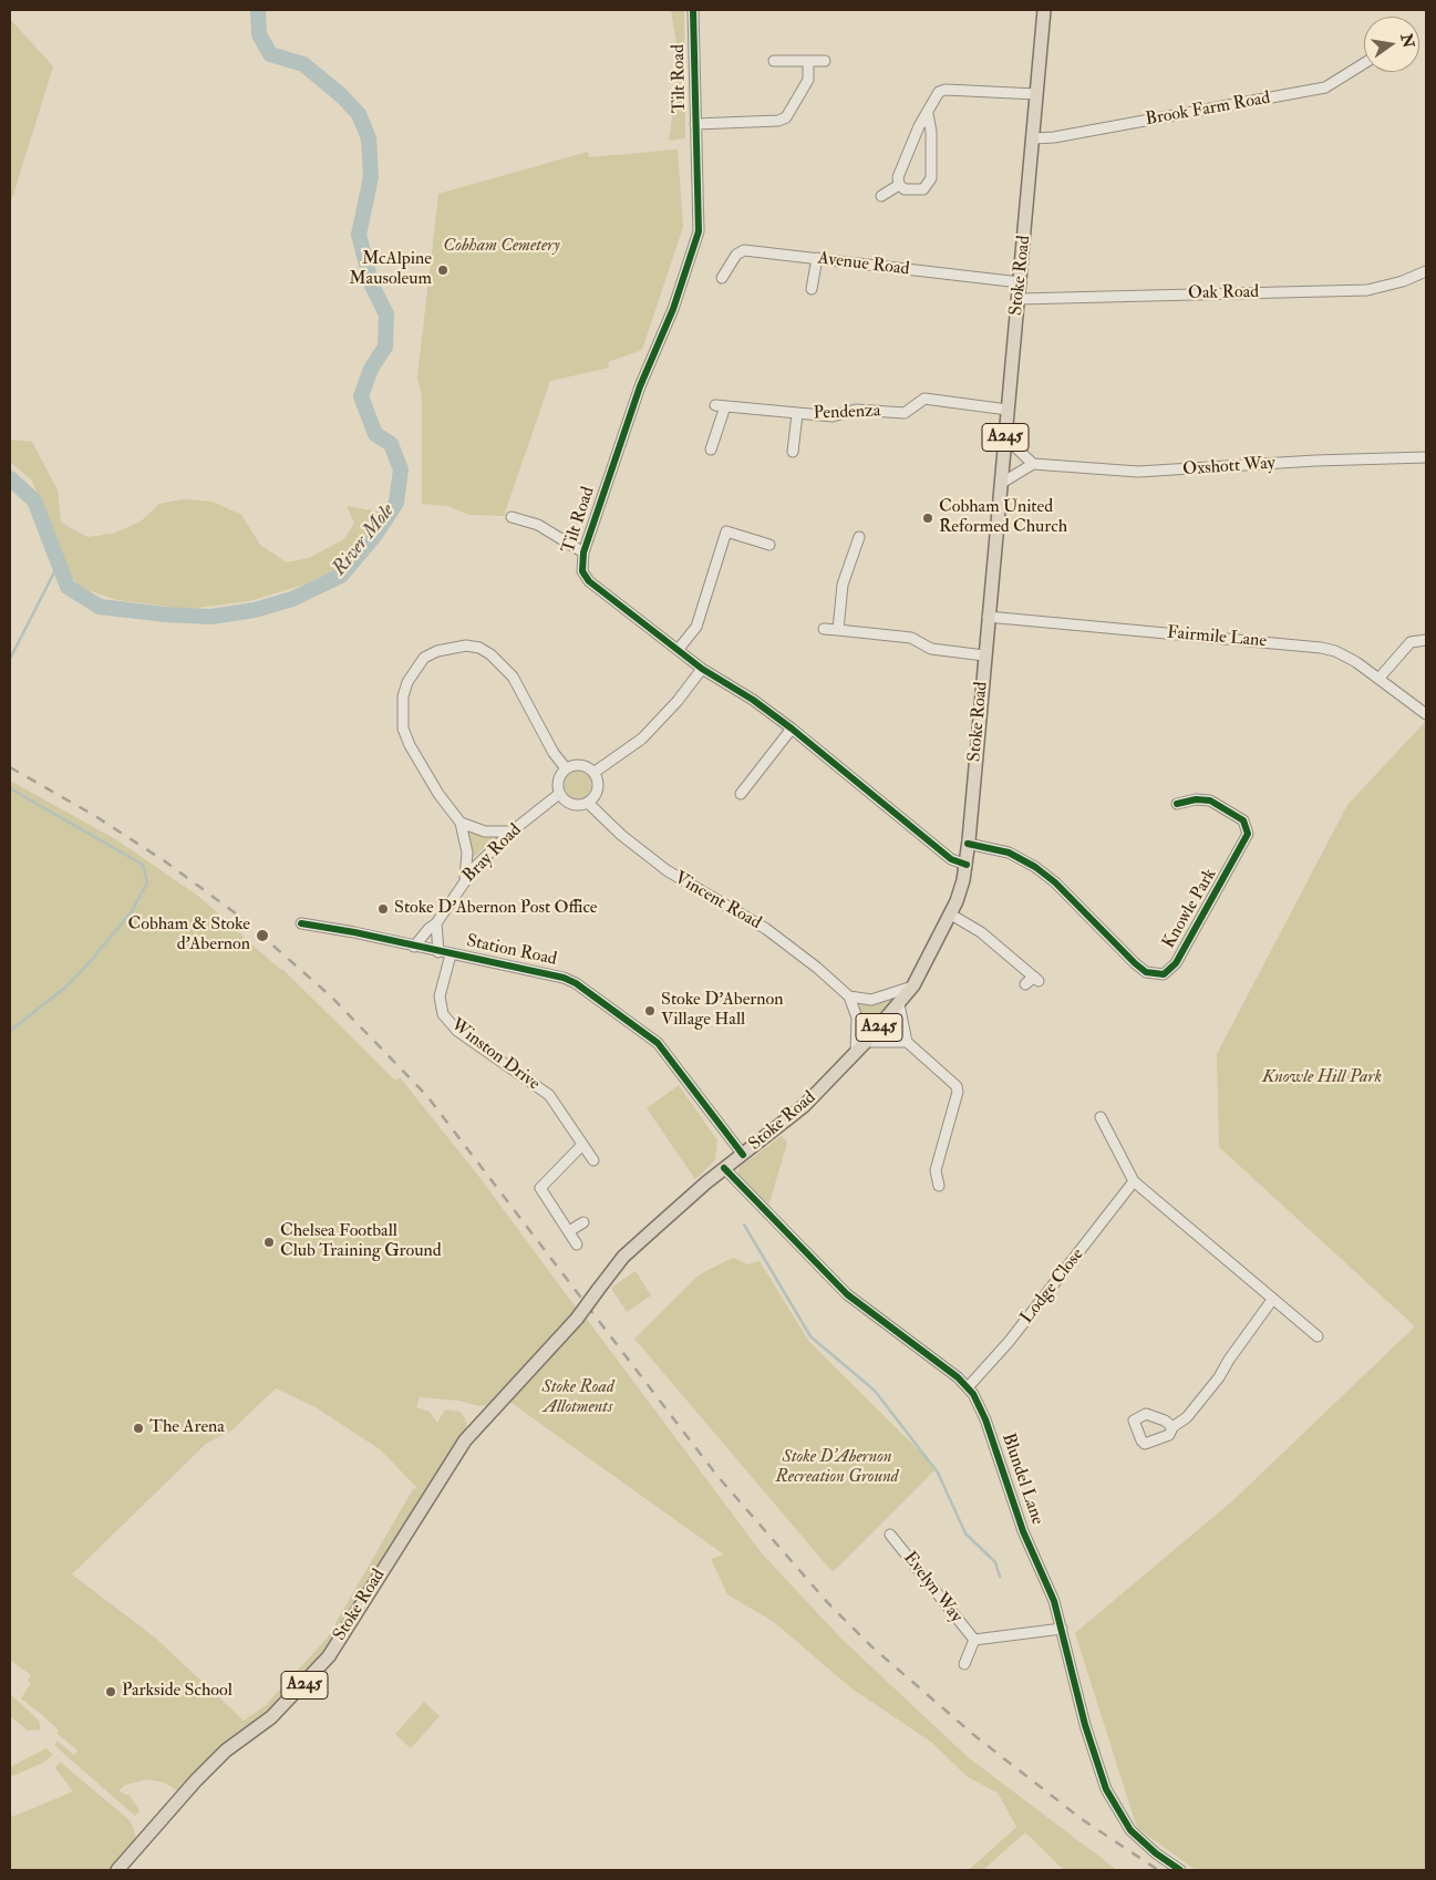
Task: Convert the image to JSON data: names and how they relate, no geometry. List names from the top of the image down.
{
  "streets": {
    "main road": ["Stoke Road", "A245"],
    "street": [
      "Tilt Road",
      "Brook Farm Road",
      "Avenue Road",
      "Oak Road",
      "Pendenza",
      "Oxshott Way",
      "Fairmile Lane",
      "Bray Road",
      "Vincent Road",
      "Knowle Park",
      "Station Road",
      "Winston Drive",
      "Lodge Close",
      "Blundel Lane",
      "Evelyn Way"
    ]
  },
  "crossings": [
    ["Tilt Road", "Stoke Road"],
    ["Brook Farm Road", "Stoke Road"],
    ["Avenue Road", "Stoke Road"],
    ["Stoke Road", "Oak Road"],
    ["Stoke Road", "Pendenza"],
    ["Stoke Road", "Fairmile Lane"],
    ["Stoke Road", "Knowle Park"],
    ["Stoke Road", "Station Road"],
    ["Stoke Road", "Blundel Lane"],
    ["Bray Road", "Vincent Road"],
    ["Bray Road", "Station Road"],
    ["Station Road", "Winston Drive"],
    ["Lodge Close", "Blundel Lane"],
    ["Blundel Lane", "Evelyn Way"]
  ],
  "water": ["River Mole"],
  "parks": [
    "Cobham Cemetery",
    "Knowle Hill Park",
    "Stoke Road Allotments",
    "Stoke D’Abernon Recreation Ground"
  ],
  "places": [
    "McAlpine Mausoleum",
    "Cobham United Reformed Church",
    "Stoke D'Abernon Post Office",
    "Cobham & Stoke d'Abernon",
    "Stoke D'Abernon Village Hall",
    "Chelsea Football Club Training Ground",
    "The Arena",
    "Parkside School"
  ],
  "north": "right"
}
